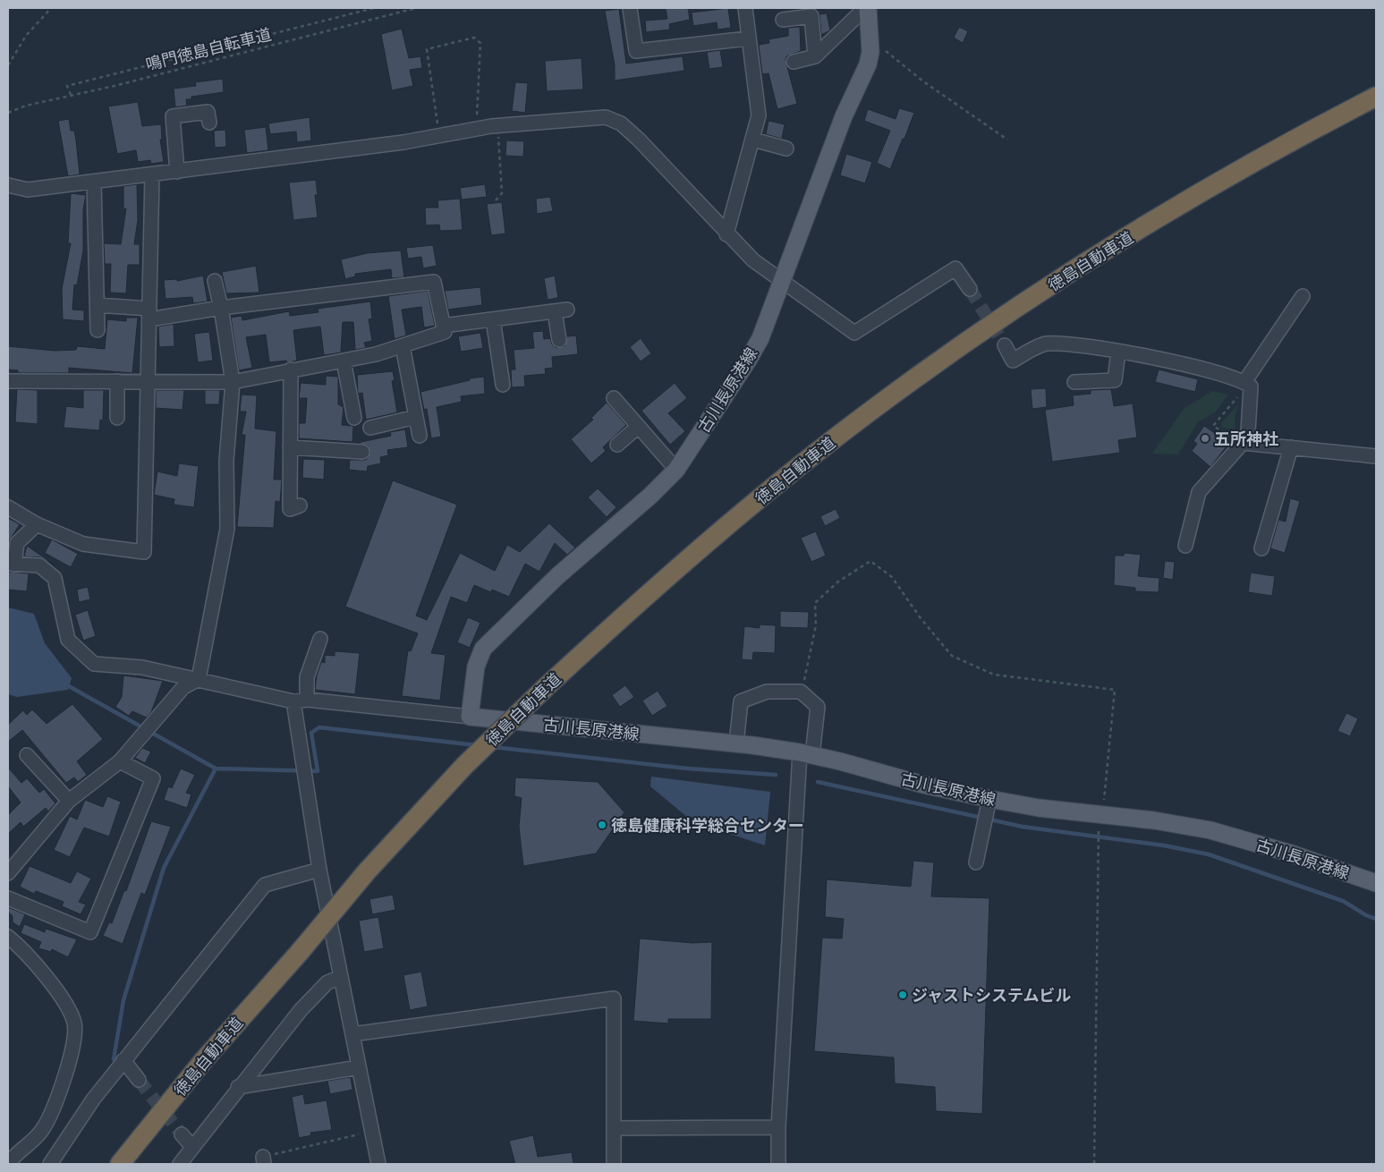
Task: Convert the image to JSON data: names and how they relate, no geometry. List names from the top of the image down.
{
  "streets": {
    "highway": ["徳島自動車道"],
    "main road": ["古川長原港線"],
    "path": ["鳴門徳島自転車道"]
  },
  "places": ["五所神社", "徳島健康科学総合センター", "ジャストシステムビル"]
}
